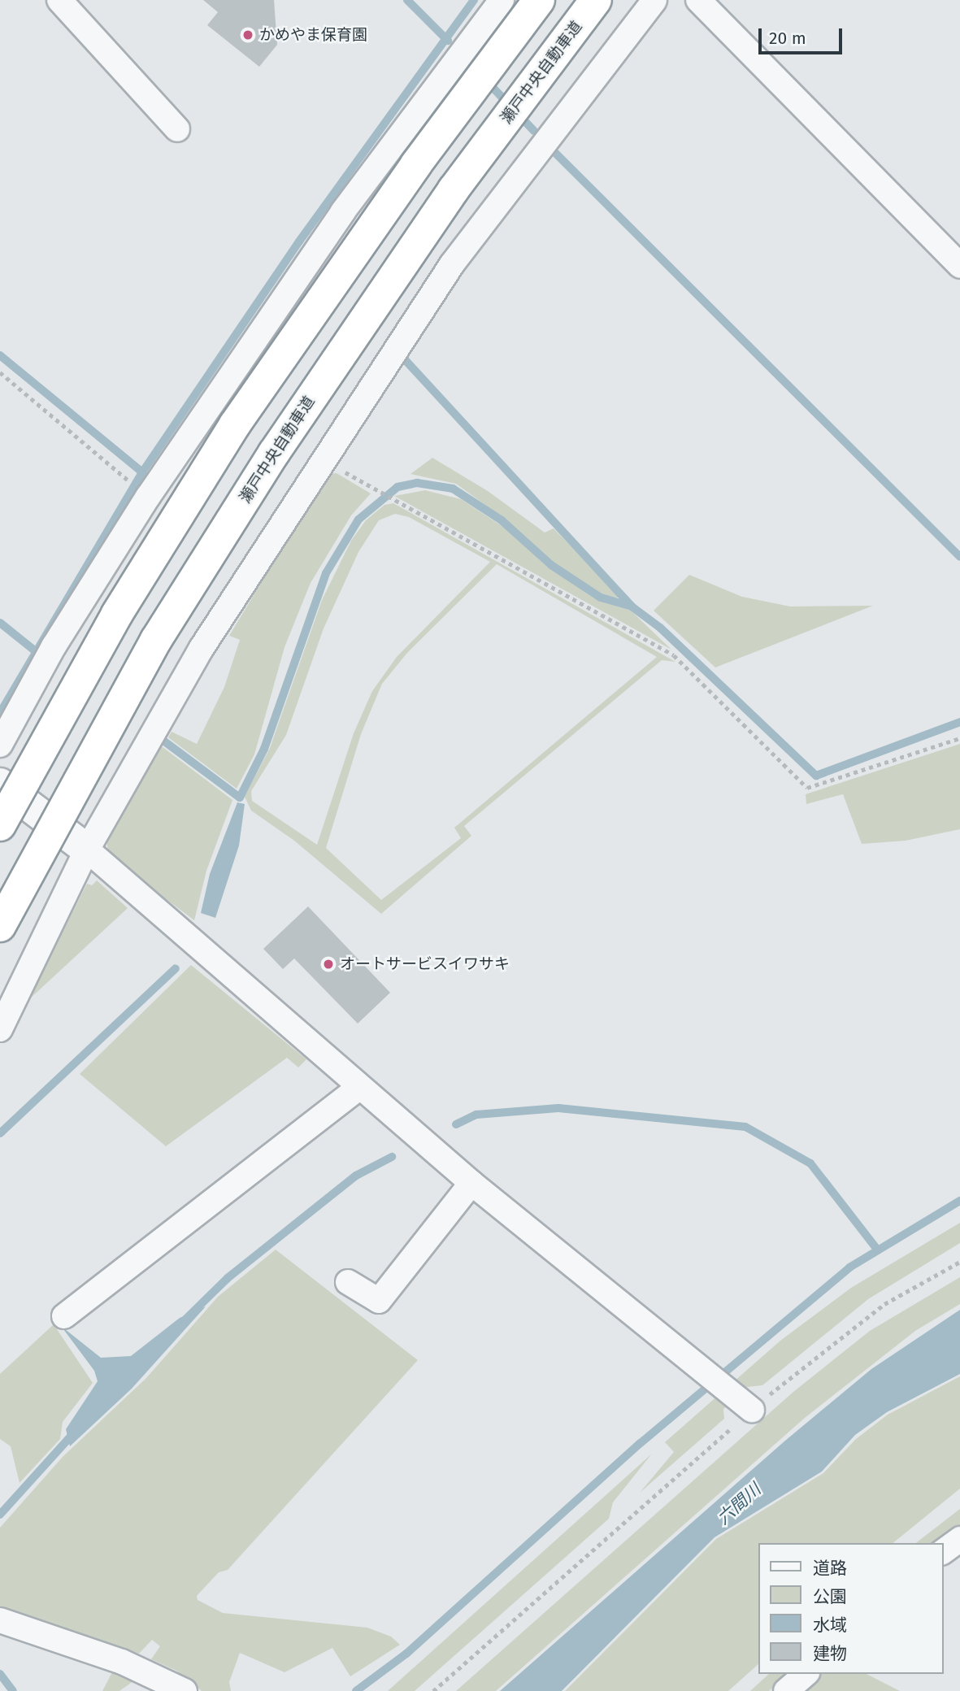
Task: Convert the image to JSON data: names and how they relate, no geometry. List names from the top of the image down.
{
  "streets": {
    "highway": ["瀬戸中央自動車道"]
  },
  "water": ["六間川"],
  "places": ["かめやま保育園", "オートサービスイワサキ"],
  "legend": [
    "道路",
    "公園",
    "水域",
    "建物"
  ],
  "scale_bar": "20 m"
}
